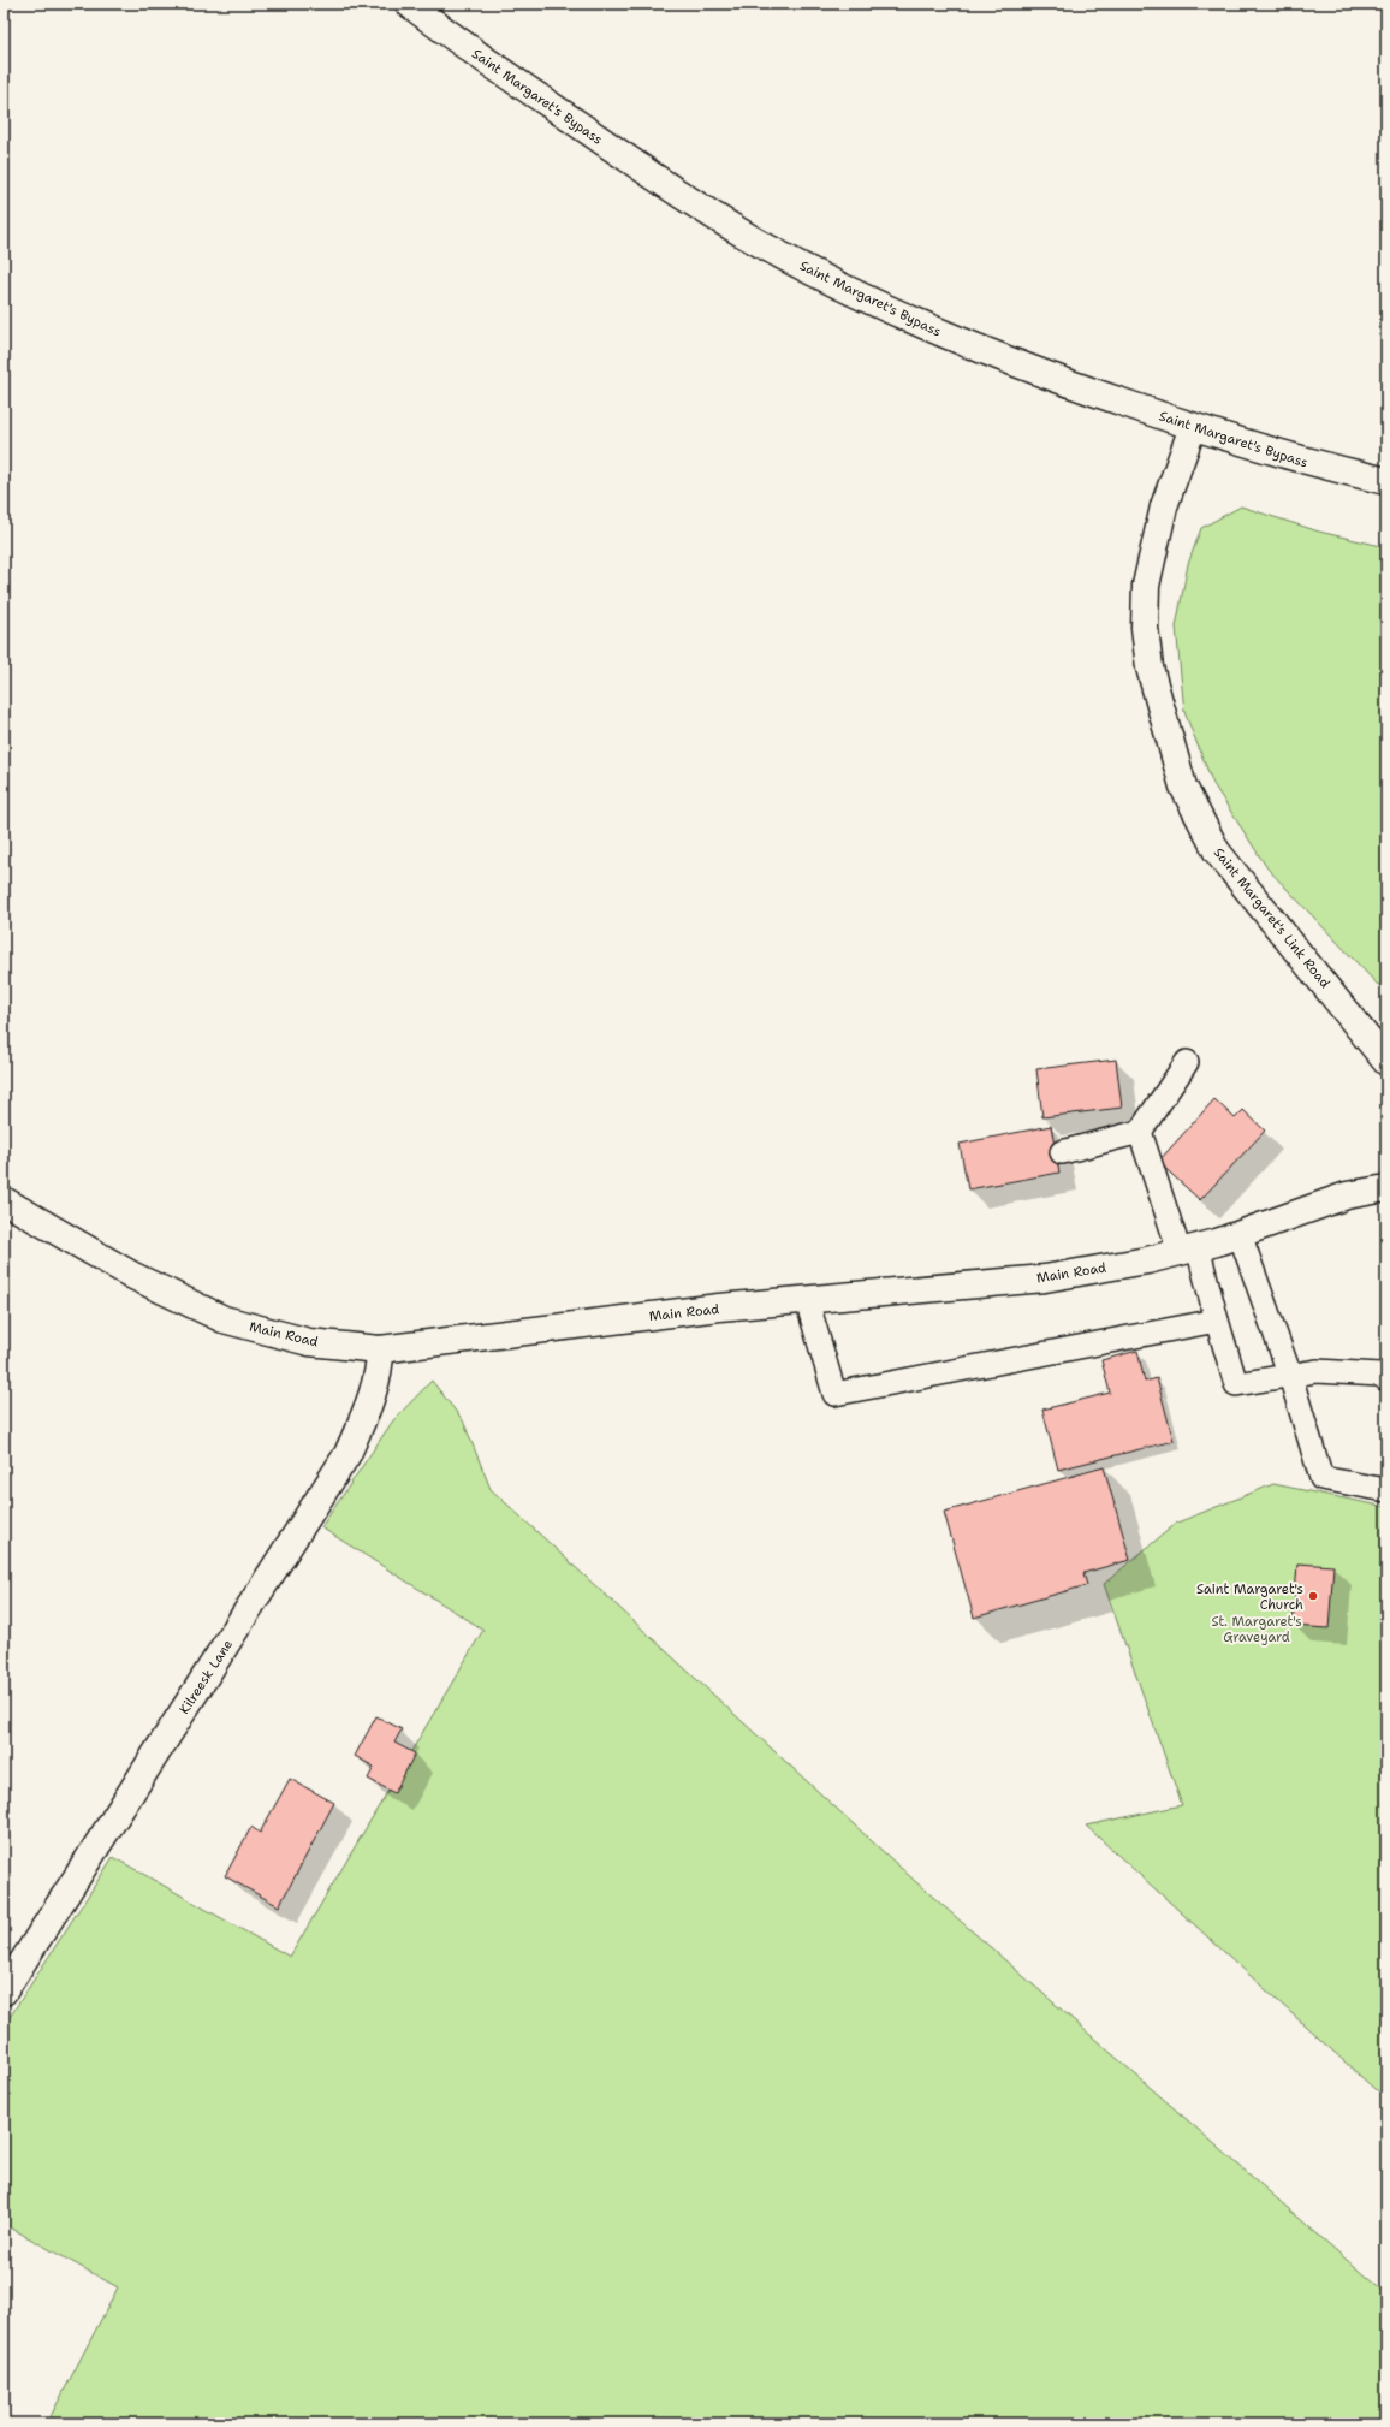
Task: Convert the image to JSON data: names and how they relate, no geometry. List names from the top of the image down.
{
  "streets": {
    "main road": [
      "Saint Margaret's Bypass",
      "Saint Margaret's Link Road",
      "Main Road",
      "Kilreesk Lane"
    ]
  },
  "crossings": [
    ["Saint Margaret's Bypass", "Saint Margaret's Link Road"],
    ["Main Road", "Kilreesk Lane"]
  ],
  "parks": ["St. Margaret's Graveyard"],
  "places": ["Saint Margaret's Church"]
}
